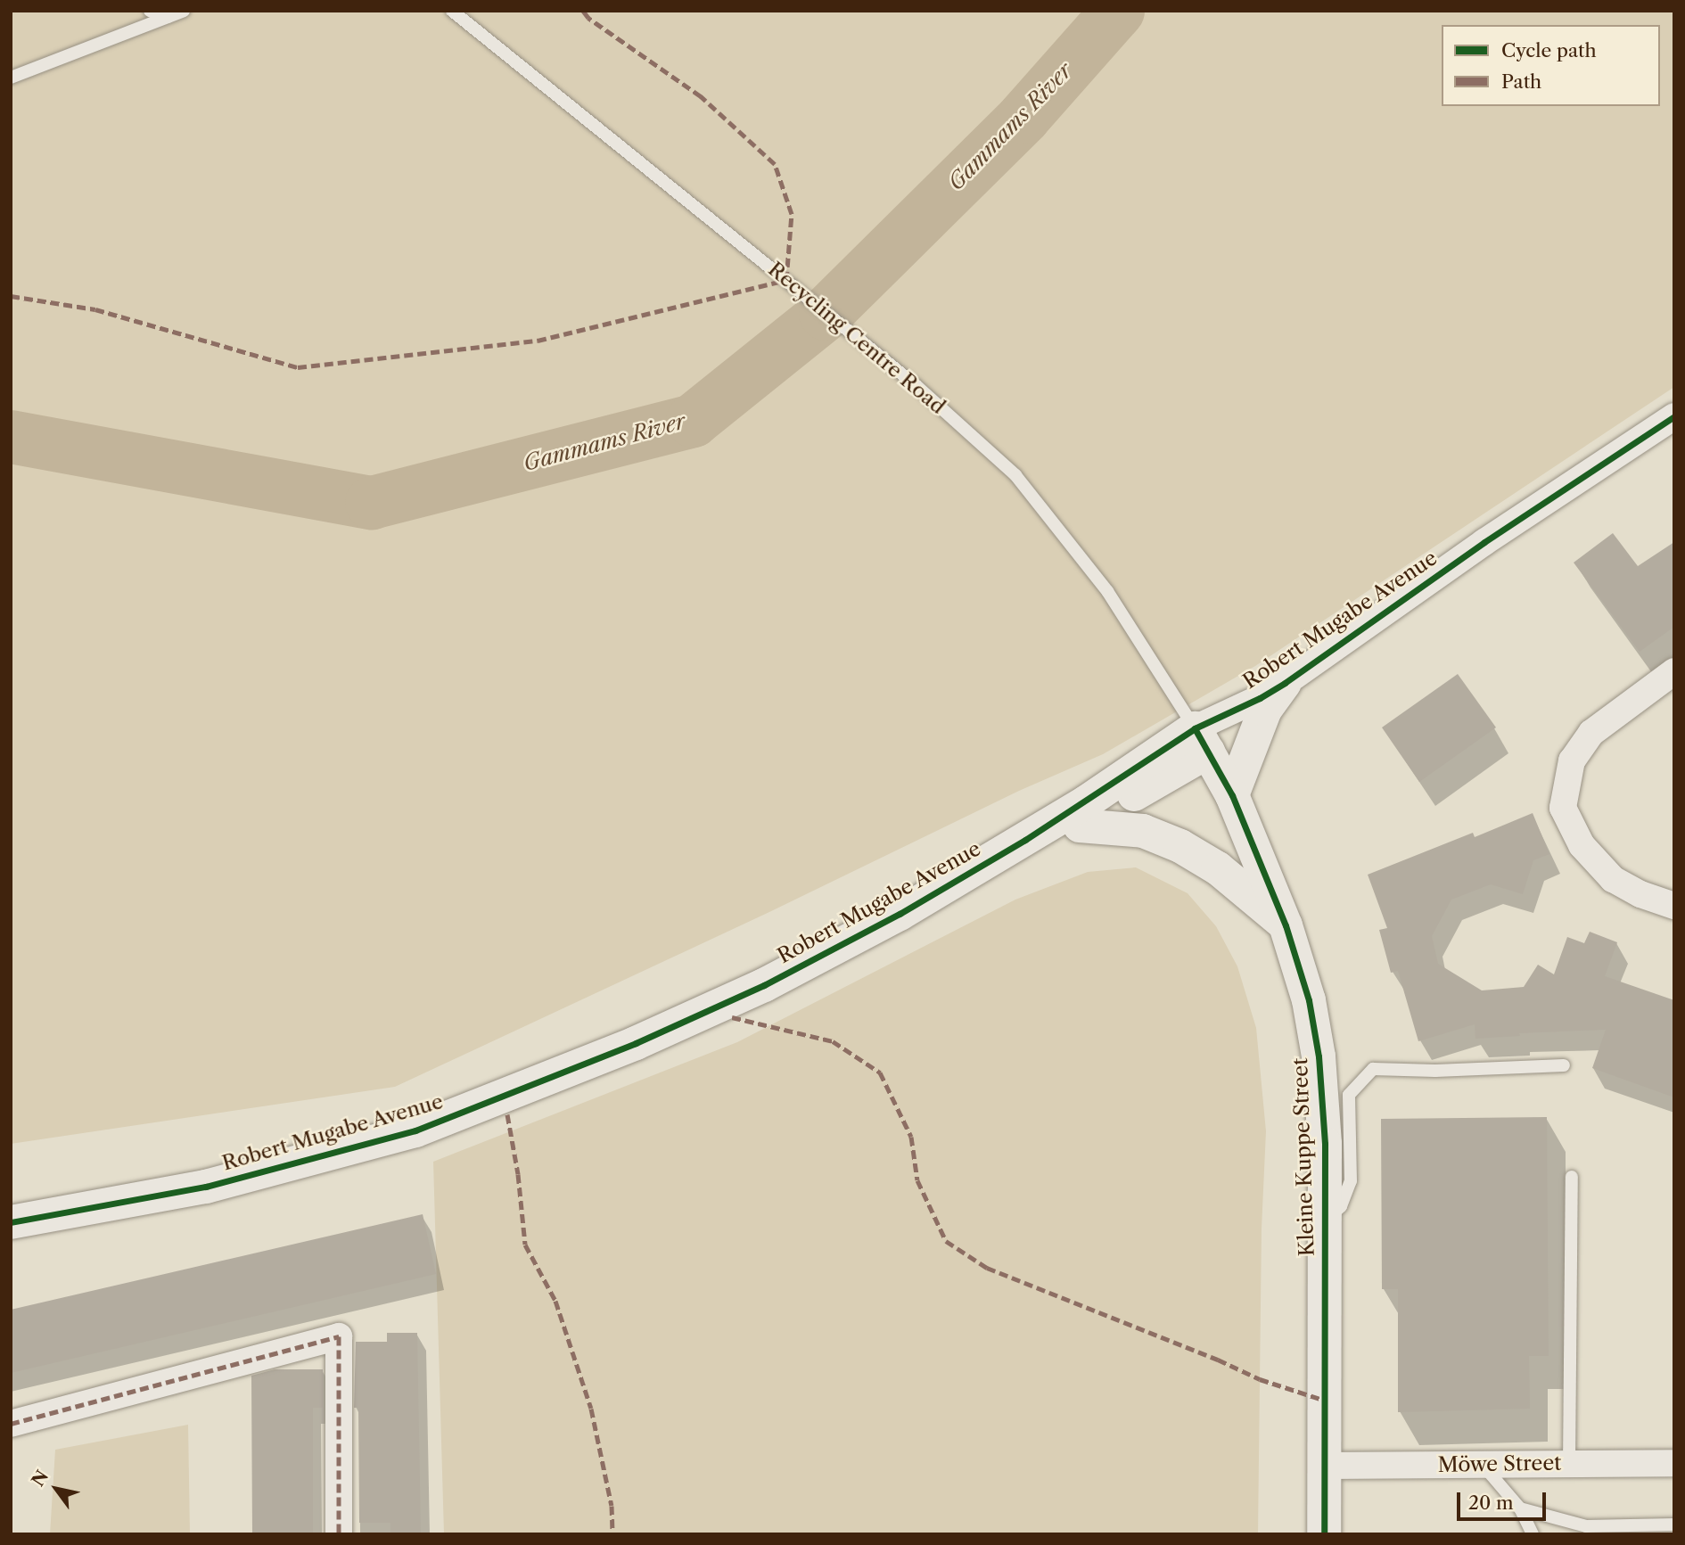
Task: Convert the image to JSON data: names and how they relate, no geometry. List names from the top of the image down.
{
  "streets": {
    "street": ["Robert Mugabe Avenue", "Kleine Kuppe Street", "Möwe Street"],
    "lane": ["Recycling Centre Road"]
  },
  "crossings": [
    ["Recycling Centre Road", "Robert Mugabe Avenue"],
    ["Recycling Centre Road", "Kleine Kuppe Street"],
    ["Robert Mugabe Avenue", "Kleine Kuppe Street"],
    ["Kleine Kuppe Street", "Möwe Street"]
  ],
  "water": ["Gammams River"],
  "legend": ["Cycle path", "Path"],
  "scale_bar": "20 m",
  "north": "top left"
}
